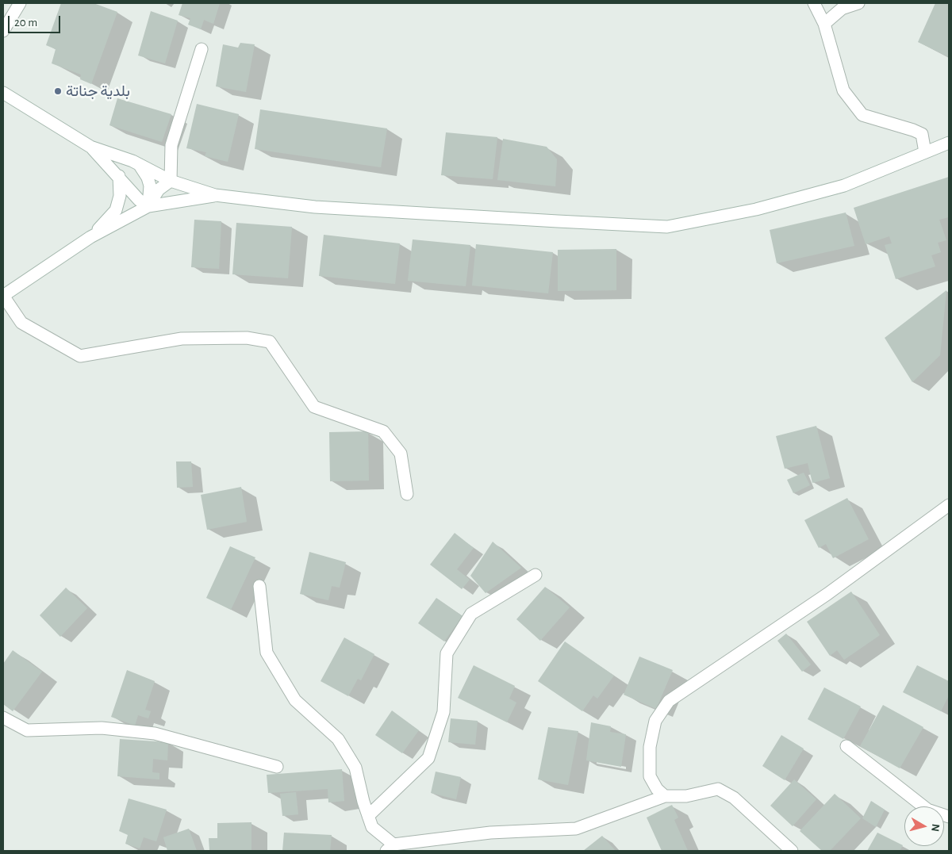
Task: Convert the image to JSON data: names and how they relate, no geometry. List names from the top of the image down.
{
  "places": ["بلدية جناتة"],
  "scale_bar": "20 m",
  "north": "right"
}
